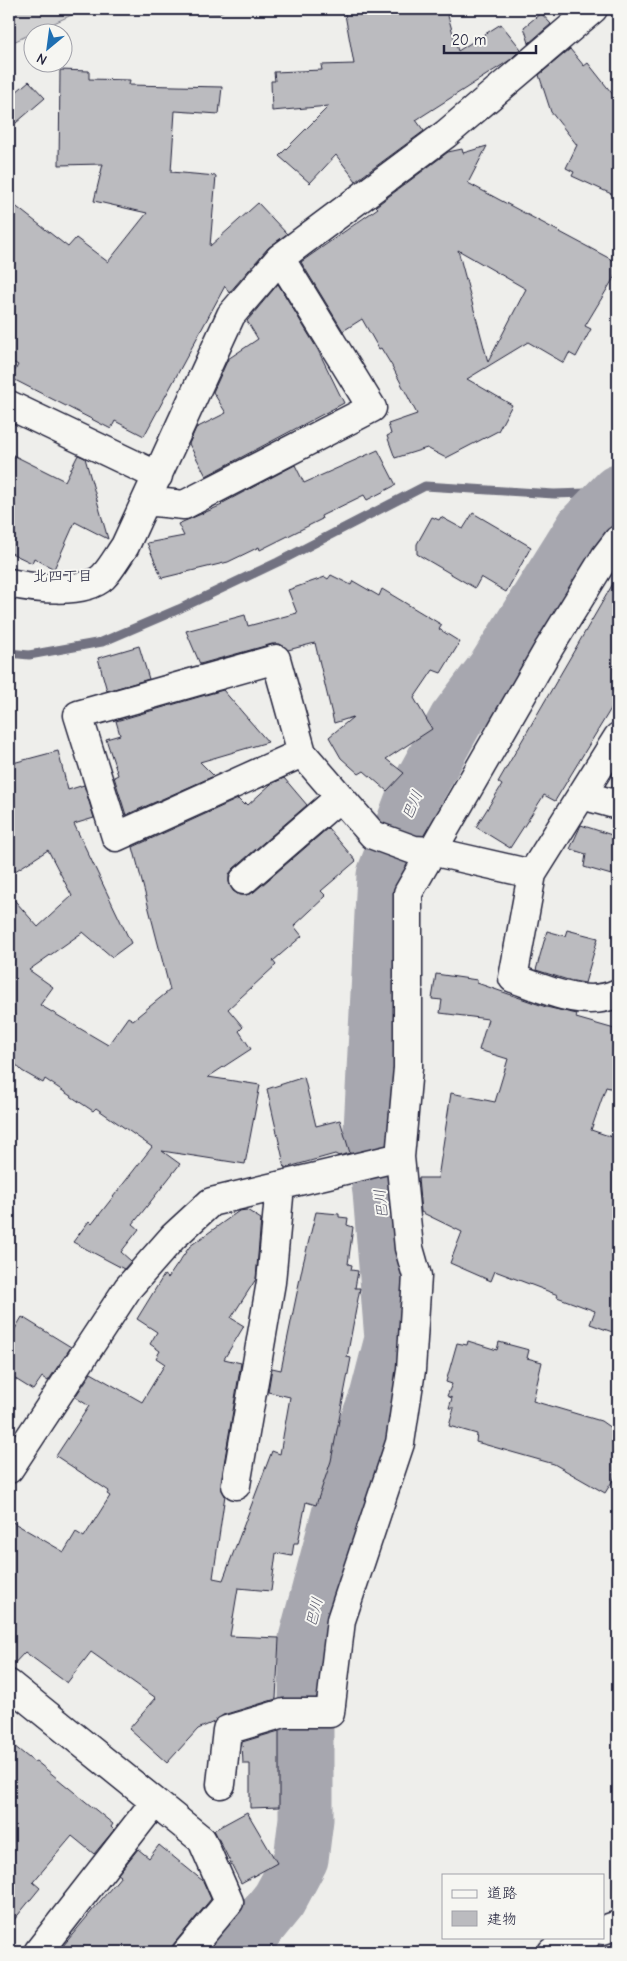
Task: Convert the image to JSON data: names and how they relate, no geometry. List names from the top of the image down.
{
  "districts": ["北四丁目"],
  "water": ["巴川"],
  "legend": ["道路", "建物"],
  "scale_bar": "20 m",
  "north": "bottom left"
}
